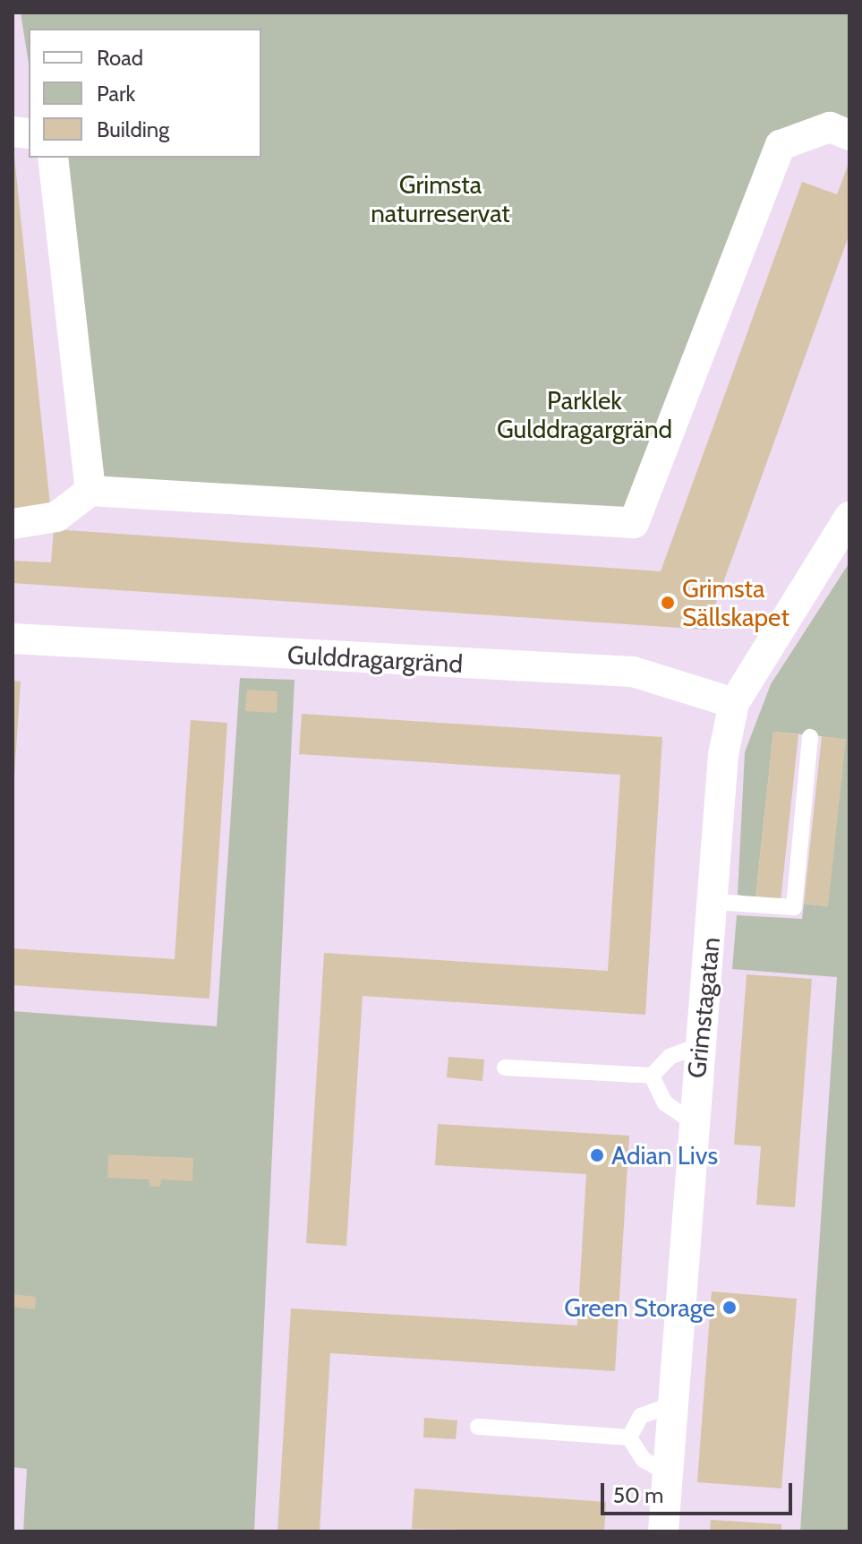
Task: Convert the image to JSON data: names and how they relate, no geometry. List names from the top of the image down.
{
  "streets": {
    "street": ["Gulddragargränd", "Grimstagatan"]
  },
  "crossings": [
    ["Gulddragargränd", "Grimstagatan"]
  ],
  "parks": ["Grimsta naturreservat", "Parklek Gulddragargränd"],
  "places": ["Grimsta Sällskapet", "Adian Livs", "Green Storage"],
  "legend": ["Road", "Park", "Building"],
  "scale_bar": "50 m"
}
